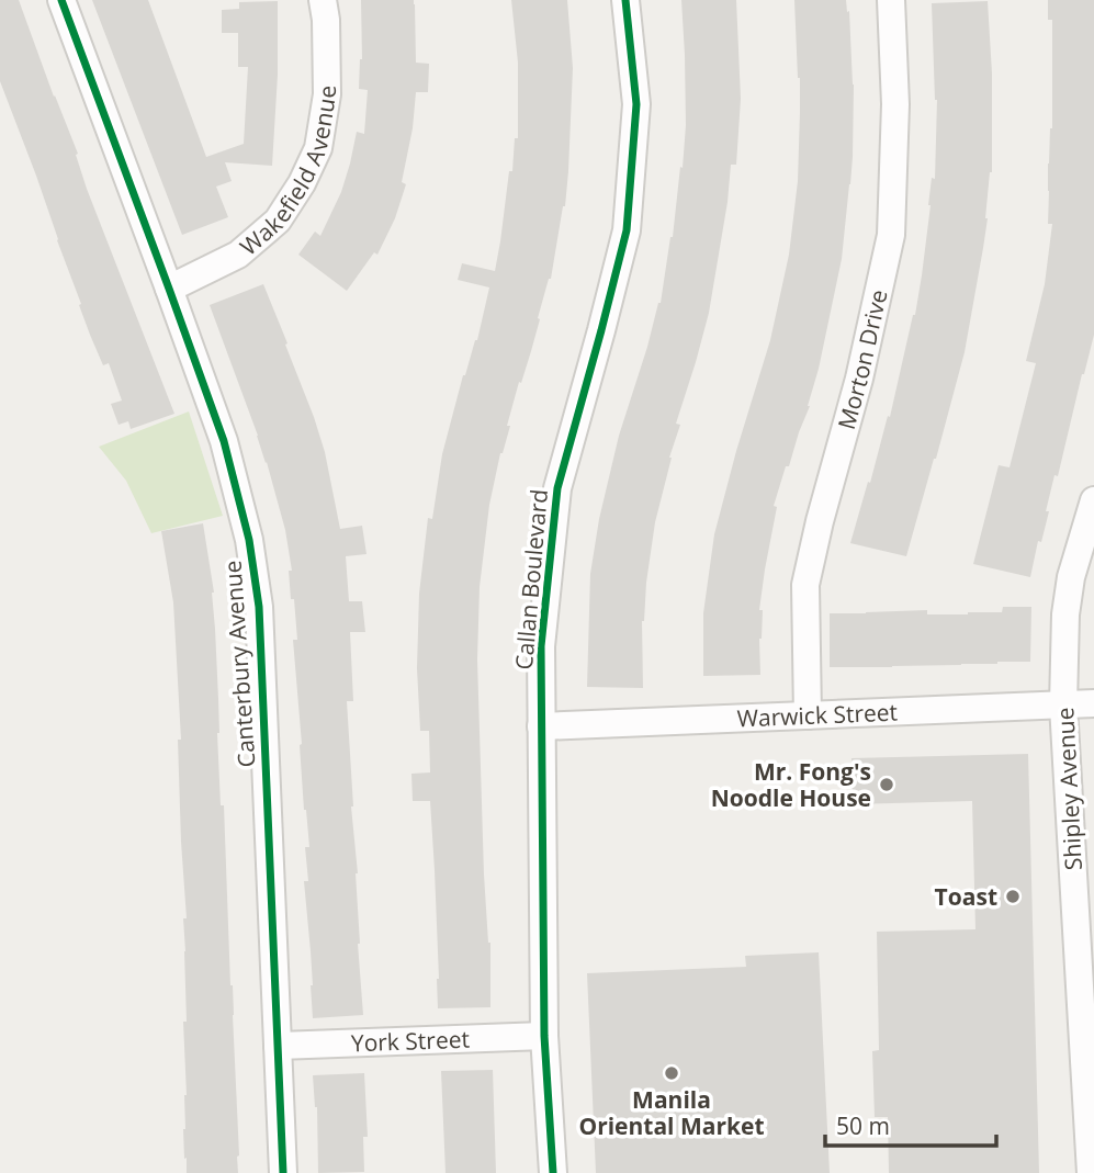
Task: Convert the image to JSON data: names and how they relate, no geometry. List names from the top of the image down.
{
  "streets": {
    "street": [
      "Wakefield Avenue",
      "Morton Drive",
      "Callan Boulevard",
      "Canterbury Avenue",
      "Warwick Street",
      "Shipley Avenue",
      "York Street"
    ]
  },
  "crossings": [
    ["Wakefield Avenue", "Canterbury Avenue"],
    ["Morton Drive", "Warwick Street"],
    ["Callan Boulevard", "Warwick Street"],
    ["Callan Boulevard", "York Street"],
    ["Canterbury Avenue", "York Street"],
    ["Warwick Street", "Shipley Avenue"]
  ],
  "places": ["Mr. Fong's Noodle House", "Toast", "Manila Oriental Market"],
  "scale_bar": "50 m"
}
